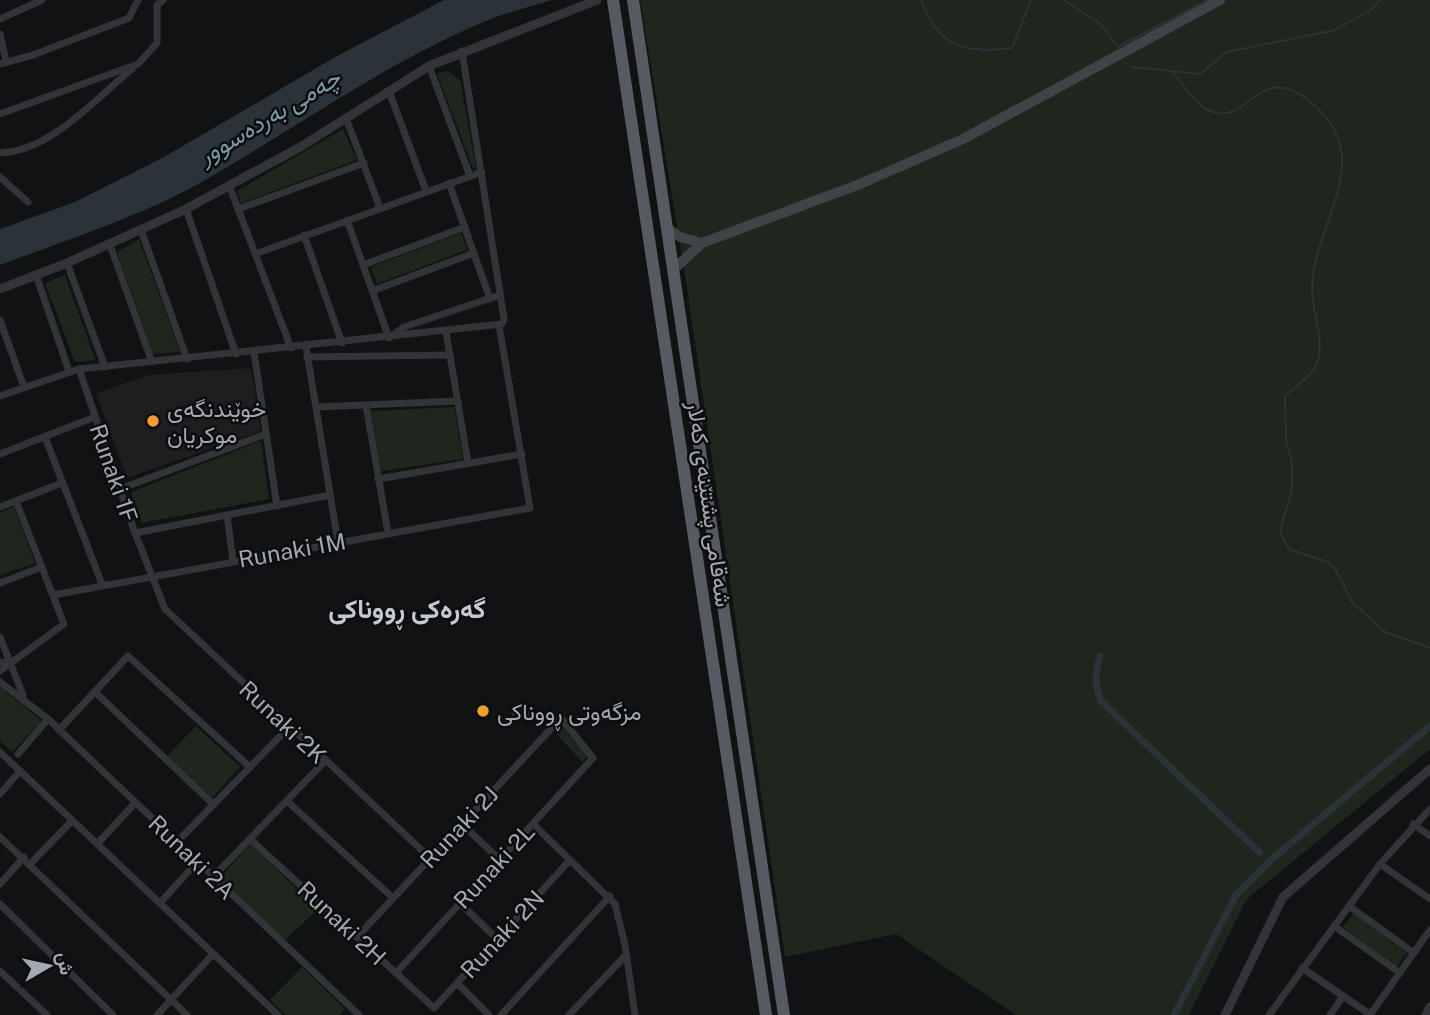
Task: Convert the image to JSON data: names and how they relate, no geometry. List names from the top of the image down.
{
  "streets": {
    "highway": ["شەقامی پشتێنەی کەلار"],
    "street": [
      "Runaki 1F",
      "Runaki 1M",
      "Runaki 2K",
      "Runaki 2J",
      "Runaki 2A",
      "Runaki 2L",
      "Runaki 2H",
      "Runaki 2N"
    ]
  },
  "crossings": [
    ["Runaki 1F", "Runaki 1M"],
    ["Runaki 1F", "Runaki 2K"],
    ["Runaki 1M", "Runaki 2K"],
    ["Runaki 2K", "Runaki 2J"],
    ["Runaki 2J", "Runaki 2L"],
    ["Runaki 2J", "Runaki 2H"],
    ["Runaki 2L", "Runaki 2H"],
    ["Runaki 2H", "Runaki 2N"]
  ],
  "districts": ["گەرەکی ڕووناکی"],
  "water": ["چەمی بەردەسوور"],
  "places": ["خوێندنگەی موکریان", "مزگەوتی ڕووناکی"],
  "north": "right"
}
